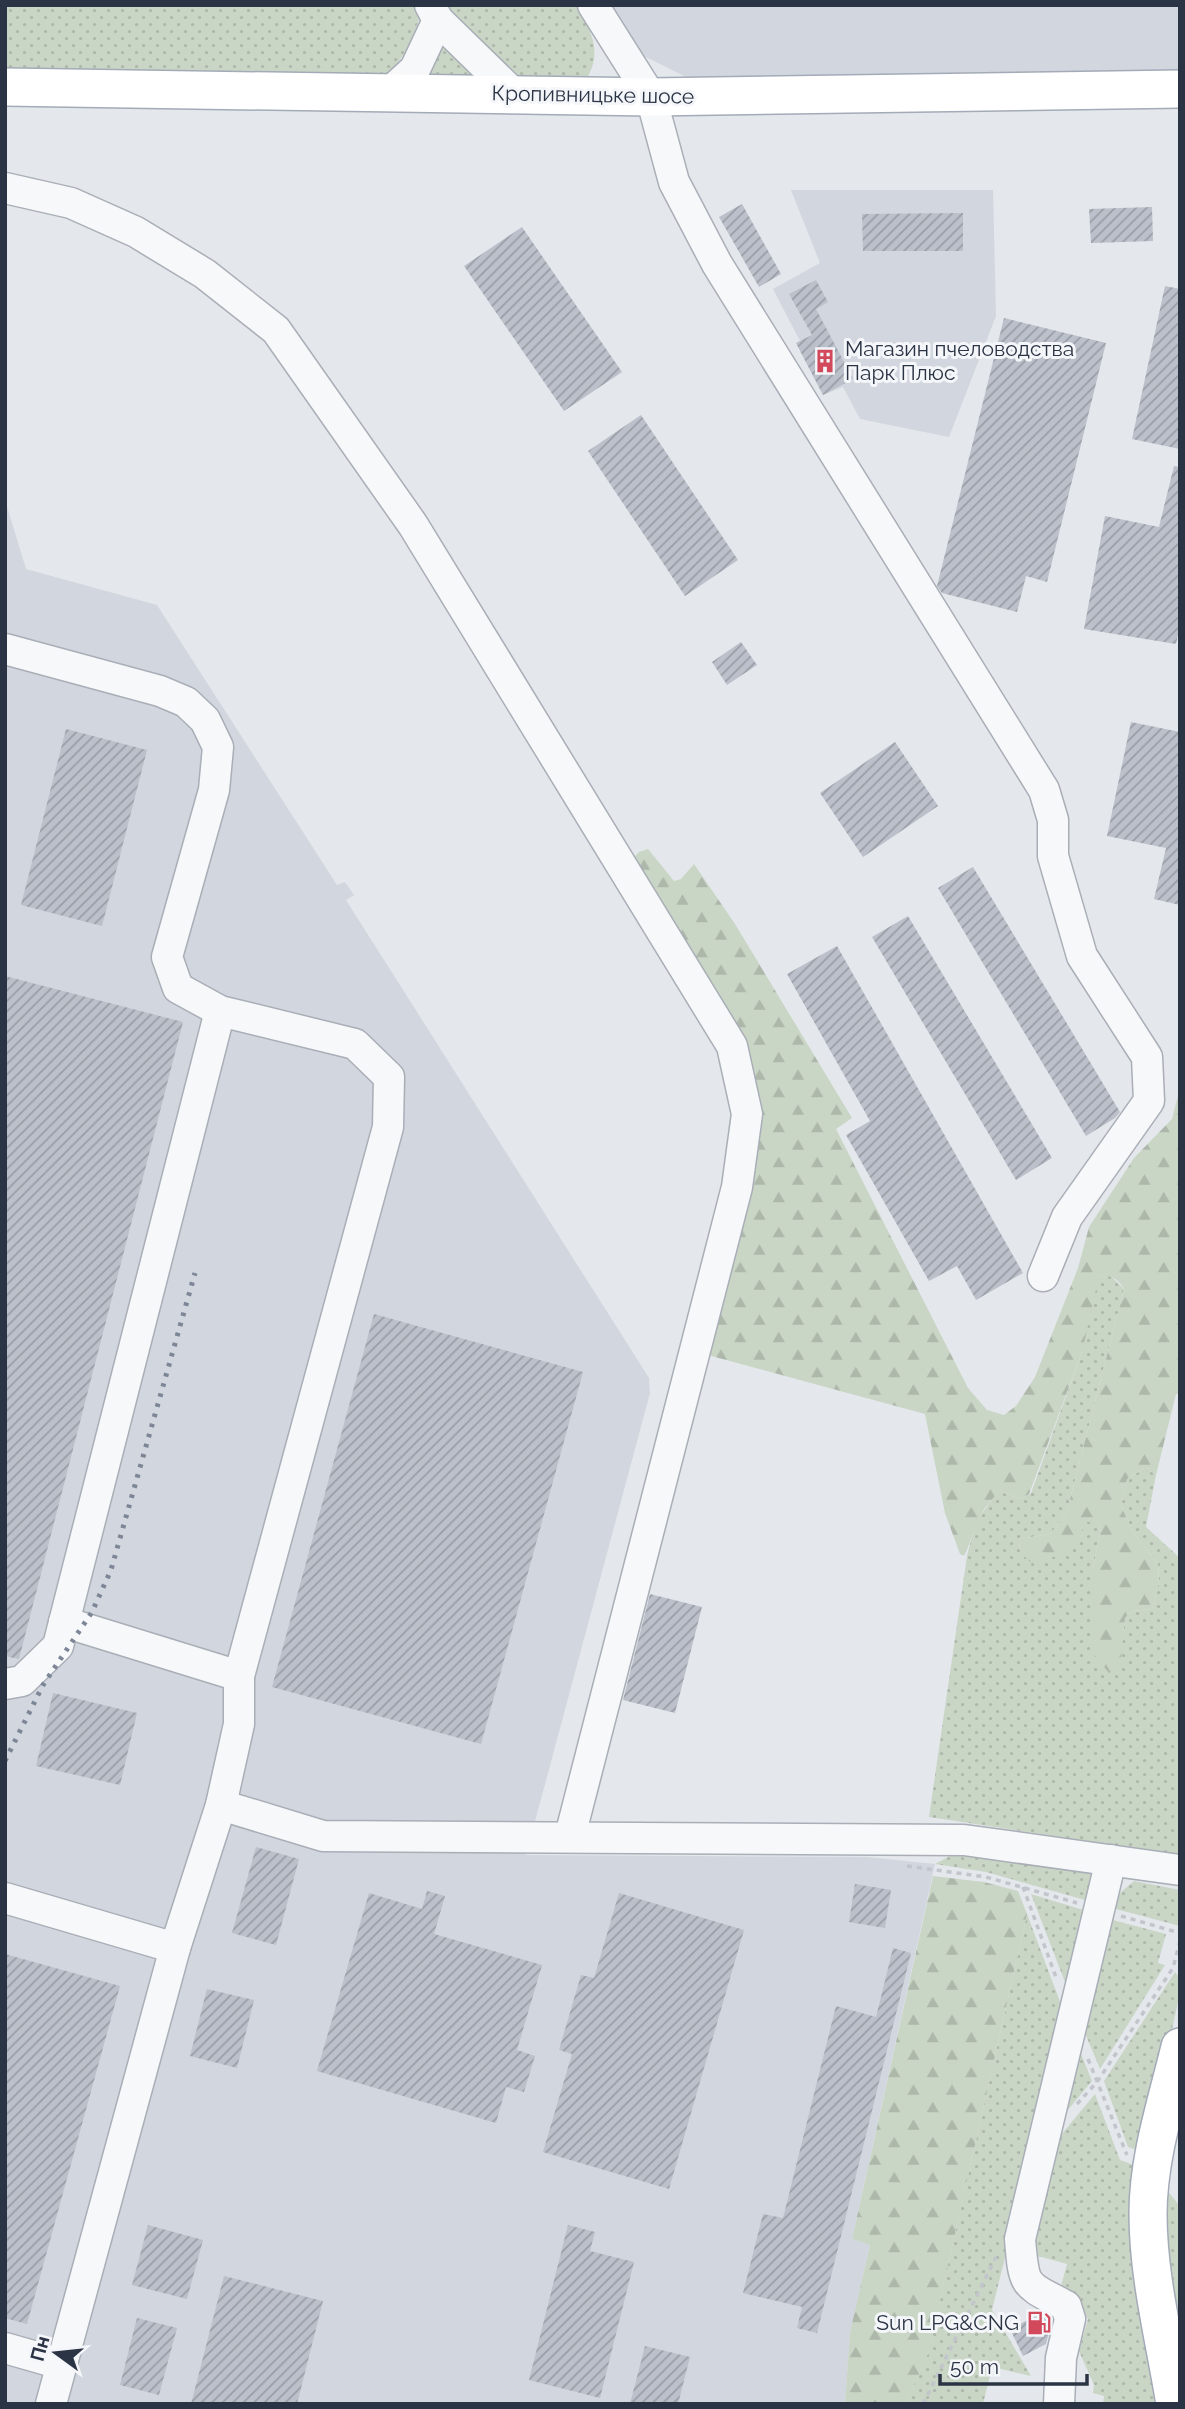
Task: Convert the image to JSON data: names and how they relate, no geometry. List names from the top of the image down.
{
  "streets": {
    "main road": ["Кропивницьке шосе"]
  },
  "places": {
    "building": ["Магазин пчеловодства Парк Плюс"],
    "fuel station": ["Sun LPG&CNG"]
  },
  "scale_bar": "50 m",
  "north": "left"
}
